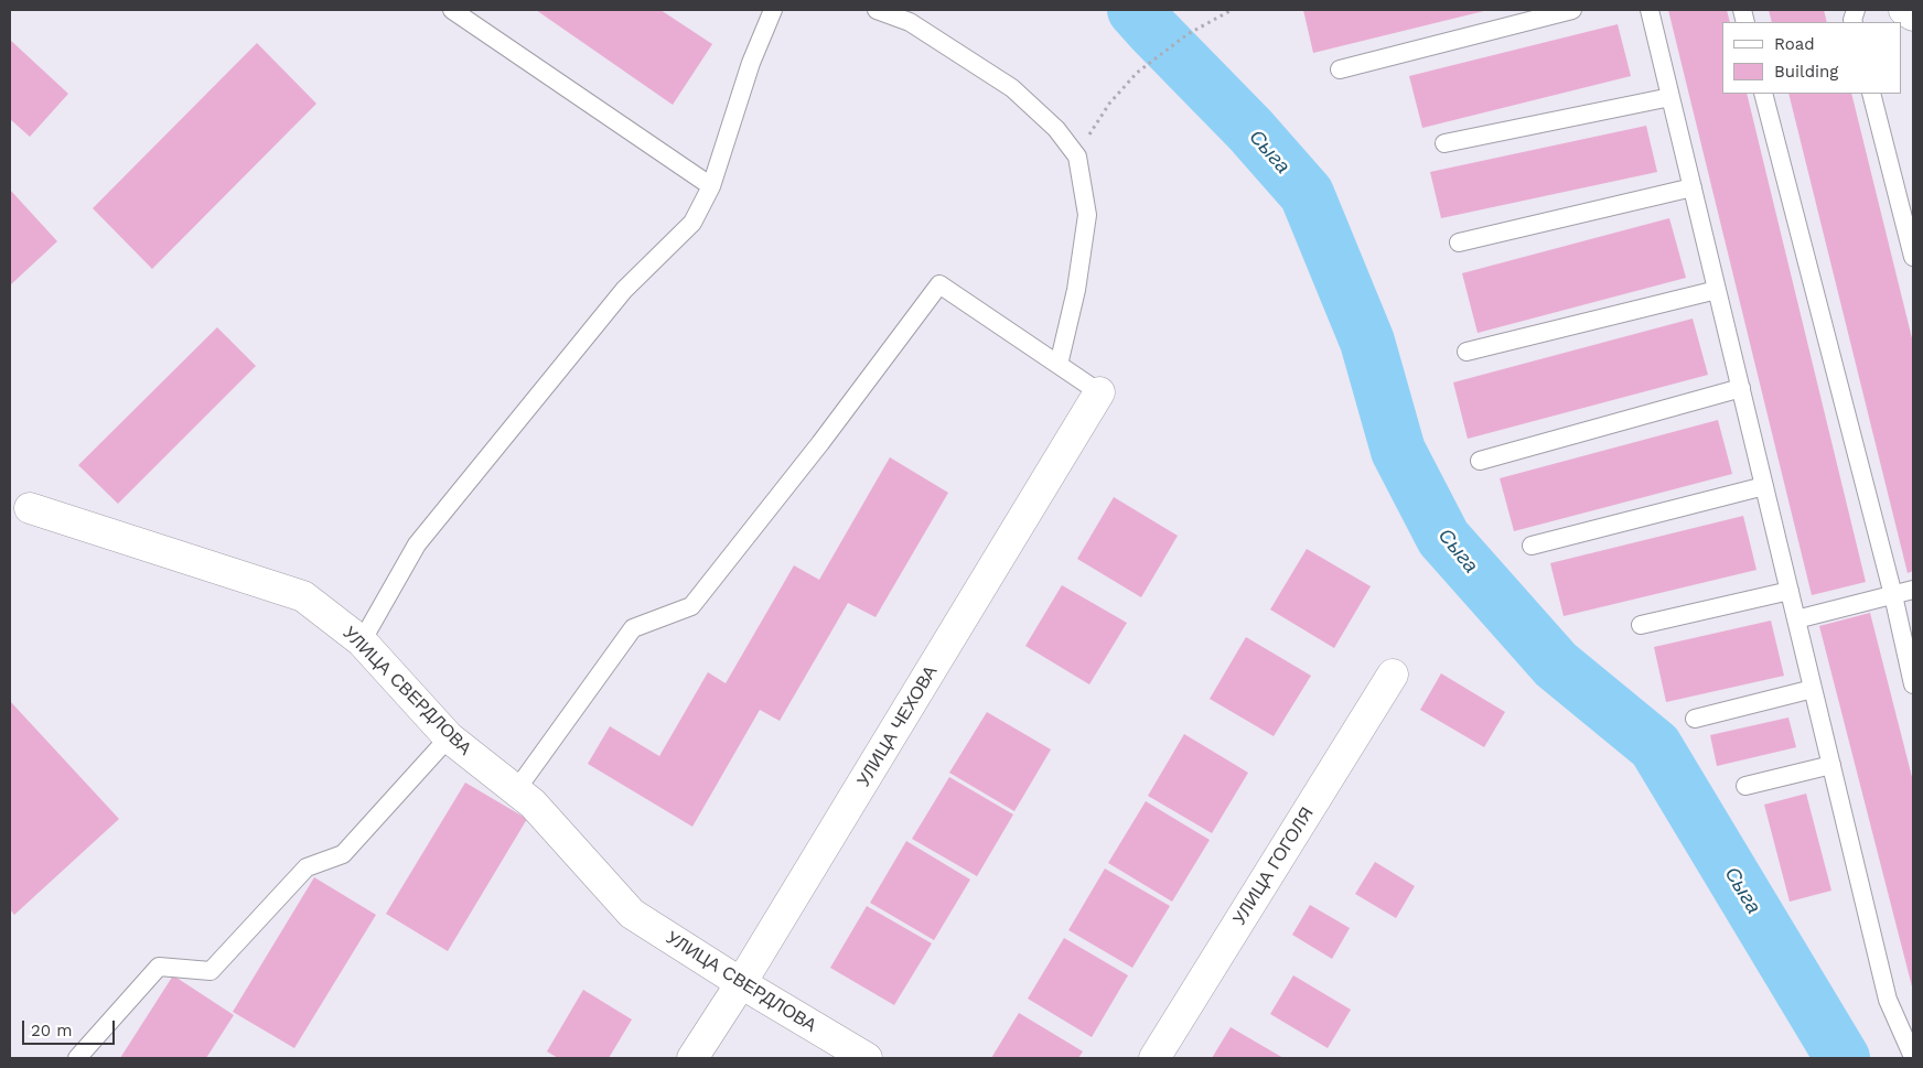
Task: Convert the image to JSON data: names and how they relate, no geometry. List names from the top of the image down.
{
  "streets": {
    "street": ["УЛИЦА СВЕРДЛОВА", "УЛИЦА ЧЕХОВА", "УЛИЦА ГОГОЛЯ"]
  },
  "crossings": [
    ["УЛИЦА СВЕРДЛОВА", "УЛИЦА ЧЕХОВА"]
  ],
  "water": ["Сыга"],
  "legend": ["Road", "Building"],
  "scale_bar": "20 m"
}
